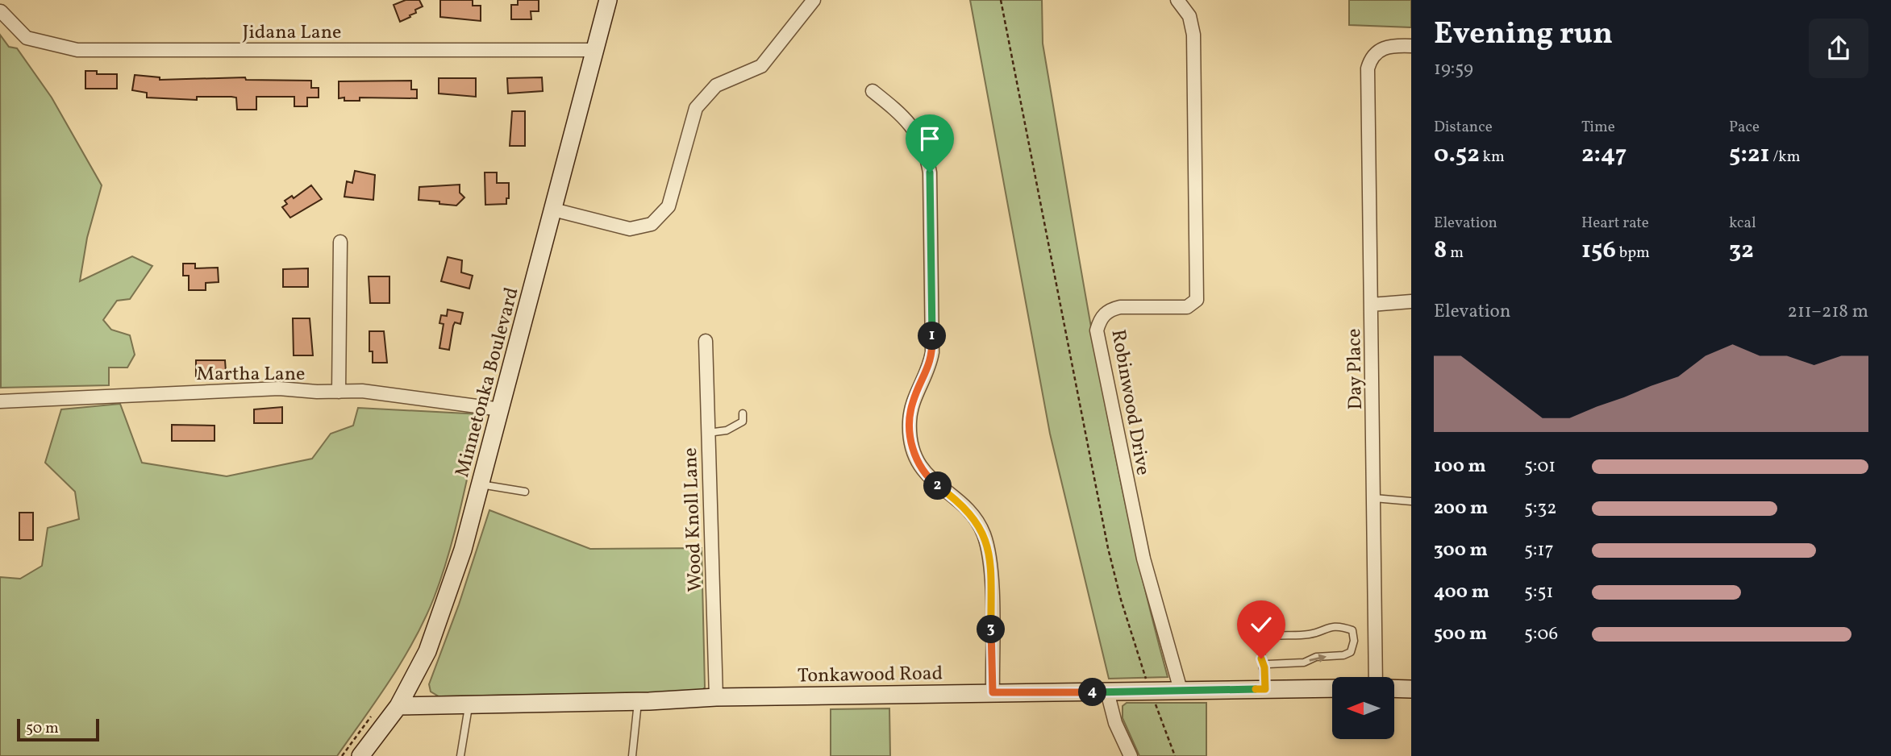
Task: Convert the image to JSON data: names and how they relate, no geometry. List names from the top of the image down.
{
  "streets": {
    "street": [
      "Jidana Lane",
      "Day Place",
      "Martha Lane",
      "Minnetonka Boulevard",
      "Robinwood Drive",
      "Wood Knoll Lane",
      "Tonkawood Road"
    ]
  },
  "crossings": [
    ["Jidana Lane", "Minnetonka Boulevard"],
    ["Martha Lane", "Minnetonka Boulevard"],
    ["Minnetonka Boulevard", "Tonkawood Road"],
    ["Robinwood Drive", "Tonkawood Road"],
    ["Wood Knoll Lane", "Tonkawood Road"]
  ],
  "scale_bar": "50 m",
  "north": "left",
  "page": {
    "heading": ["Evening run", "19:59"],
    "stats": [
      ["Distance", "0.52 km"],
      ["Time", "2:47"],
      ["Pace", "5:21 /km"],
      ["Elevation", "8 m"],
      ["Heart rate", "156 bpm"],
      ["kcal", "32"]
    ],
    "chart": ["Elevation", "211–218 m"],
    "pins": [
      "1",
      "2",
      "3",
      "4"
    ],
    "list": [
      {
        "name": "100 m",
        "note": "5:01"
      },
      {
        "name": "200 m",
        "note": "5:32"
      },
      {
        "name": "300 m",
        "note": "5:17"
      },
      {
        "name": "400 m",
        "note": "5:51"
      },
      {
        "name": "500 m",
        "note": "5:06"
      }
    ],
    "scale": "50 m"
  }
}
